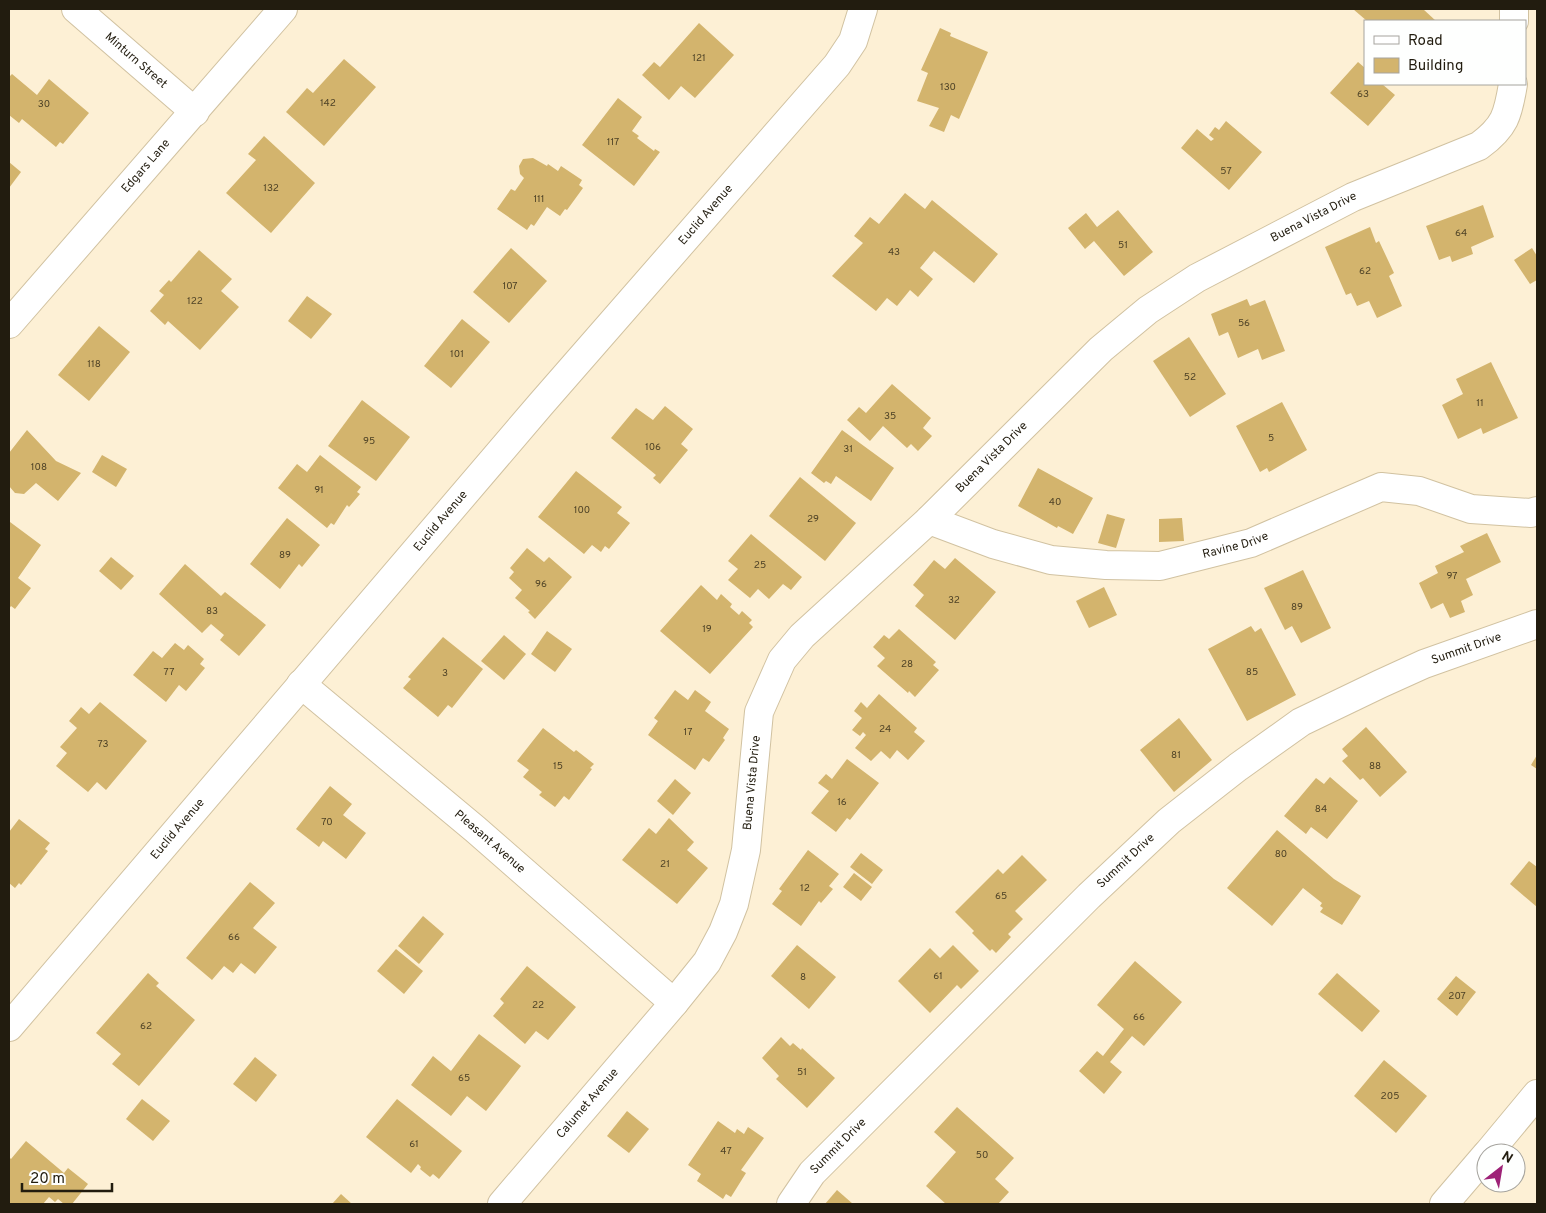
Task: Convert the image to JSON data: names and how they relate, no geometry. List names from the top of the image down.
{
  "streets": {
    "street": [
      "Minturn Street",
      "Edgars Lane",
      "Euclid Avenue",
      "Buena Vista Drive",
      "Ravine Drive",
      "Summit Drive",
      "Pleasant Avenue",
      "Calumet Avenue"
    ]
  },
  "crossings": [
    ["Minturn Street", "Edgars Lane"],
    ["Euclid Avenue", "Pleasant Avenue"],
    ["Buena Vista Drive", "Ravine Drive"],
    ["Buena Vista Drive", "Pleasant Avenue"],
    ["Buena Vista Drive", "Calumet Avenue"],
    ["Pleasant Avenue", "Calumet Avenue"]
  ],
  "house_numbers": [
    "121",
    "130",
    "63",
    "142",
    "30",
    "117",
    "57",
    "132",
    "111",
    "64",
    "51",
    "43",
    "62",
    "107",
    "122",
    "56",
    "101",
    "118",
    "52",
    "11",
    "35",
    "5",
    "95",
    "106",
    "31",
    "108",
    "91",
    "40",
    "100",
    "29",
    "89",
    "25",
    "97",
    "96",
    "32",
    "89",
    "83",
    "19",
    "28",
    "77",
    "85",
    "3",
    "24",
    "17",
    "73",
    "81",
    "15",
    "88",
    "16",
    "84",
    "70",
    "80",
    "21",
    "12",
    "65",
    "66",
    "61",
    "8",
    "207",
    "22",
    "66",
    "62",
    "51",
    "65",
    "205",
    "61",
    "47",
    "50"
  ],
  "legend": ["Road", "Building"],
  "scale_bar": "20 m",
  "north": "top right"
}
